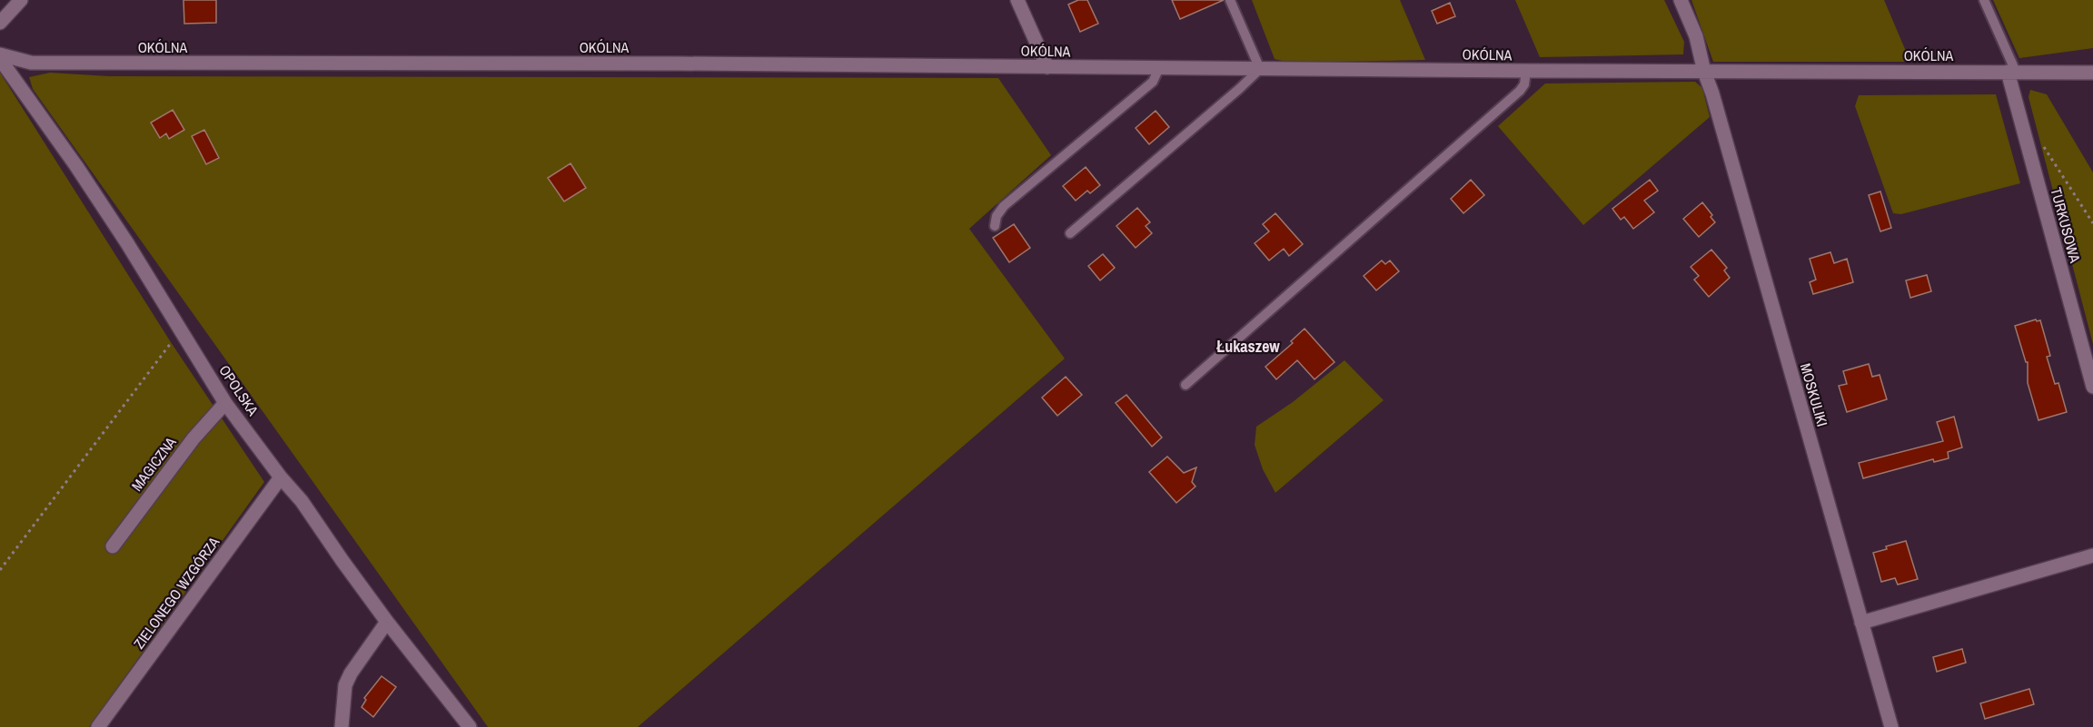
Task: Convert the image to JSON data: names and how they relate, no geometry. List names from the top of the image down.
{
  "streets": {
    "street": [
      "OKÓLNA",
      "TURKUSOWA",
      "OPOLSKA",
      "MOSKULIKI",
      "MAGICZNA",
      "ZIELONEGO WZGÓRZA"
    ]
  },
  "crossings": [
    ["OKÓLNA", "TURKUSOWA"],
    ["OKÓLNA", "MOSKULIKI"],
    ["OPOLSKA", "MAGICZNA"],
    ["OPOLSKA", "ZIELONEGO WZGÓRZA"]
  ],
  "districts": ["Łukaszew"]
}
